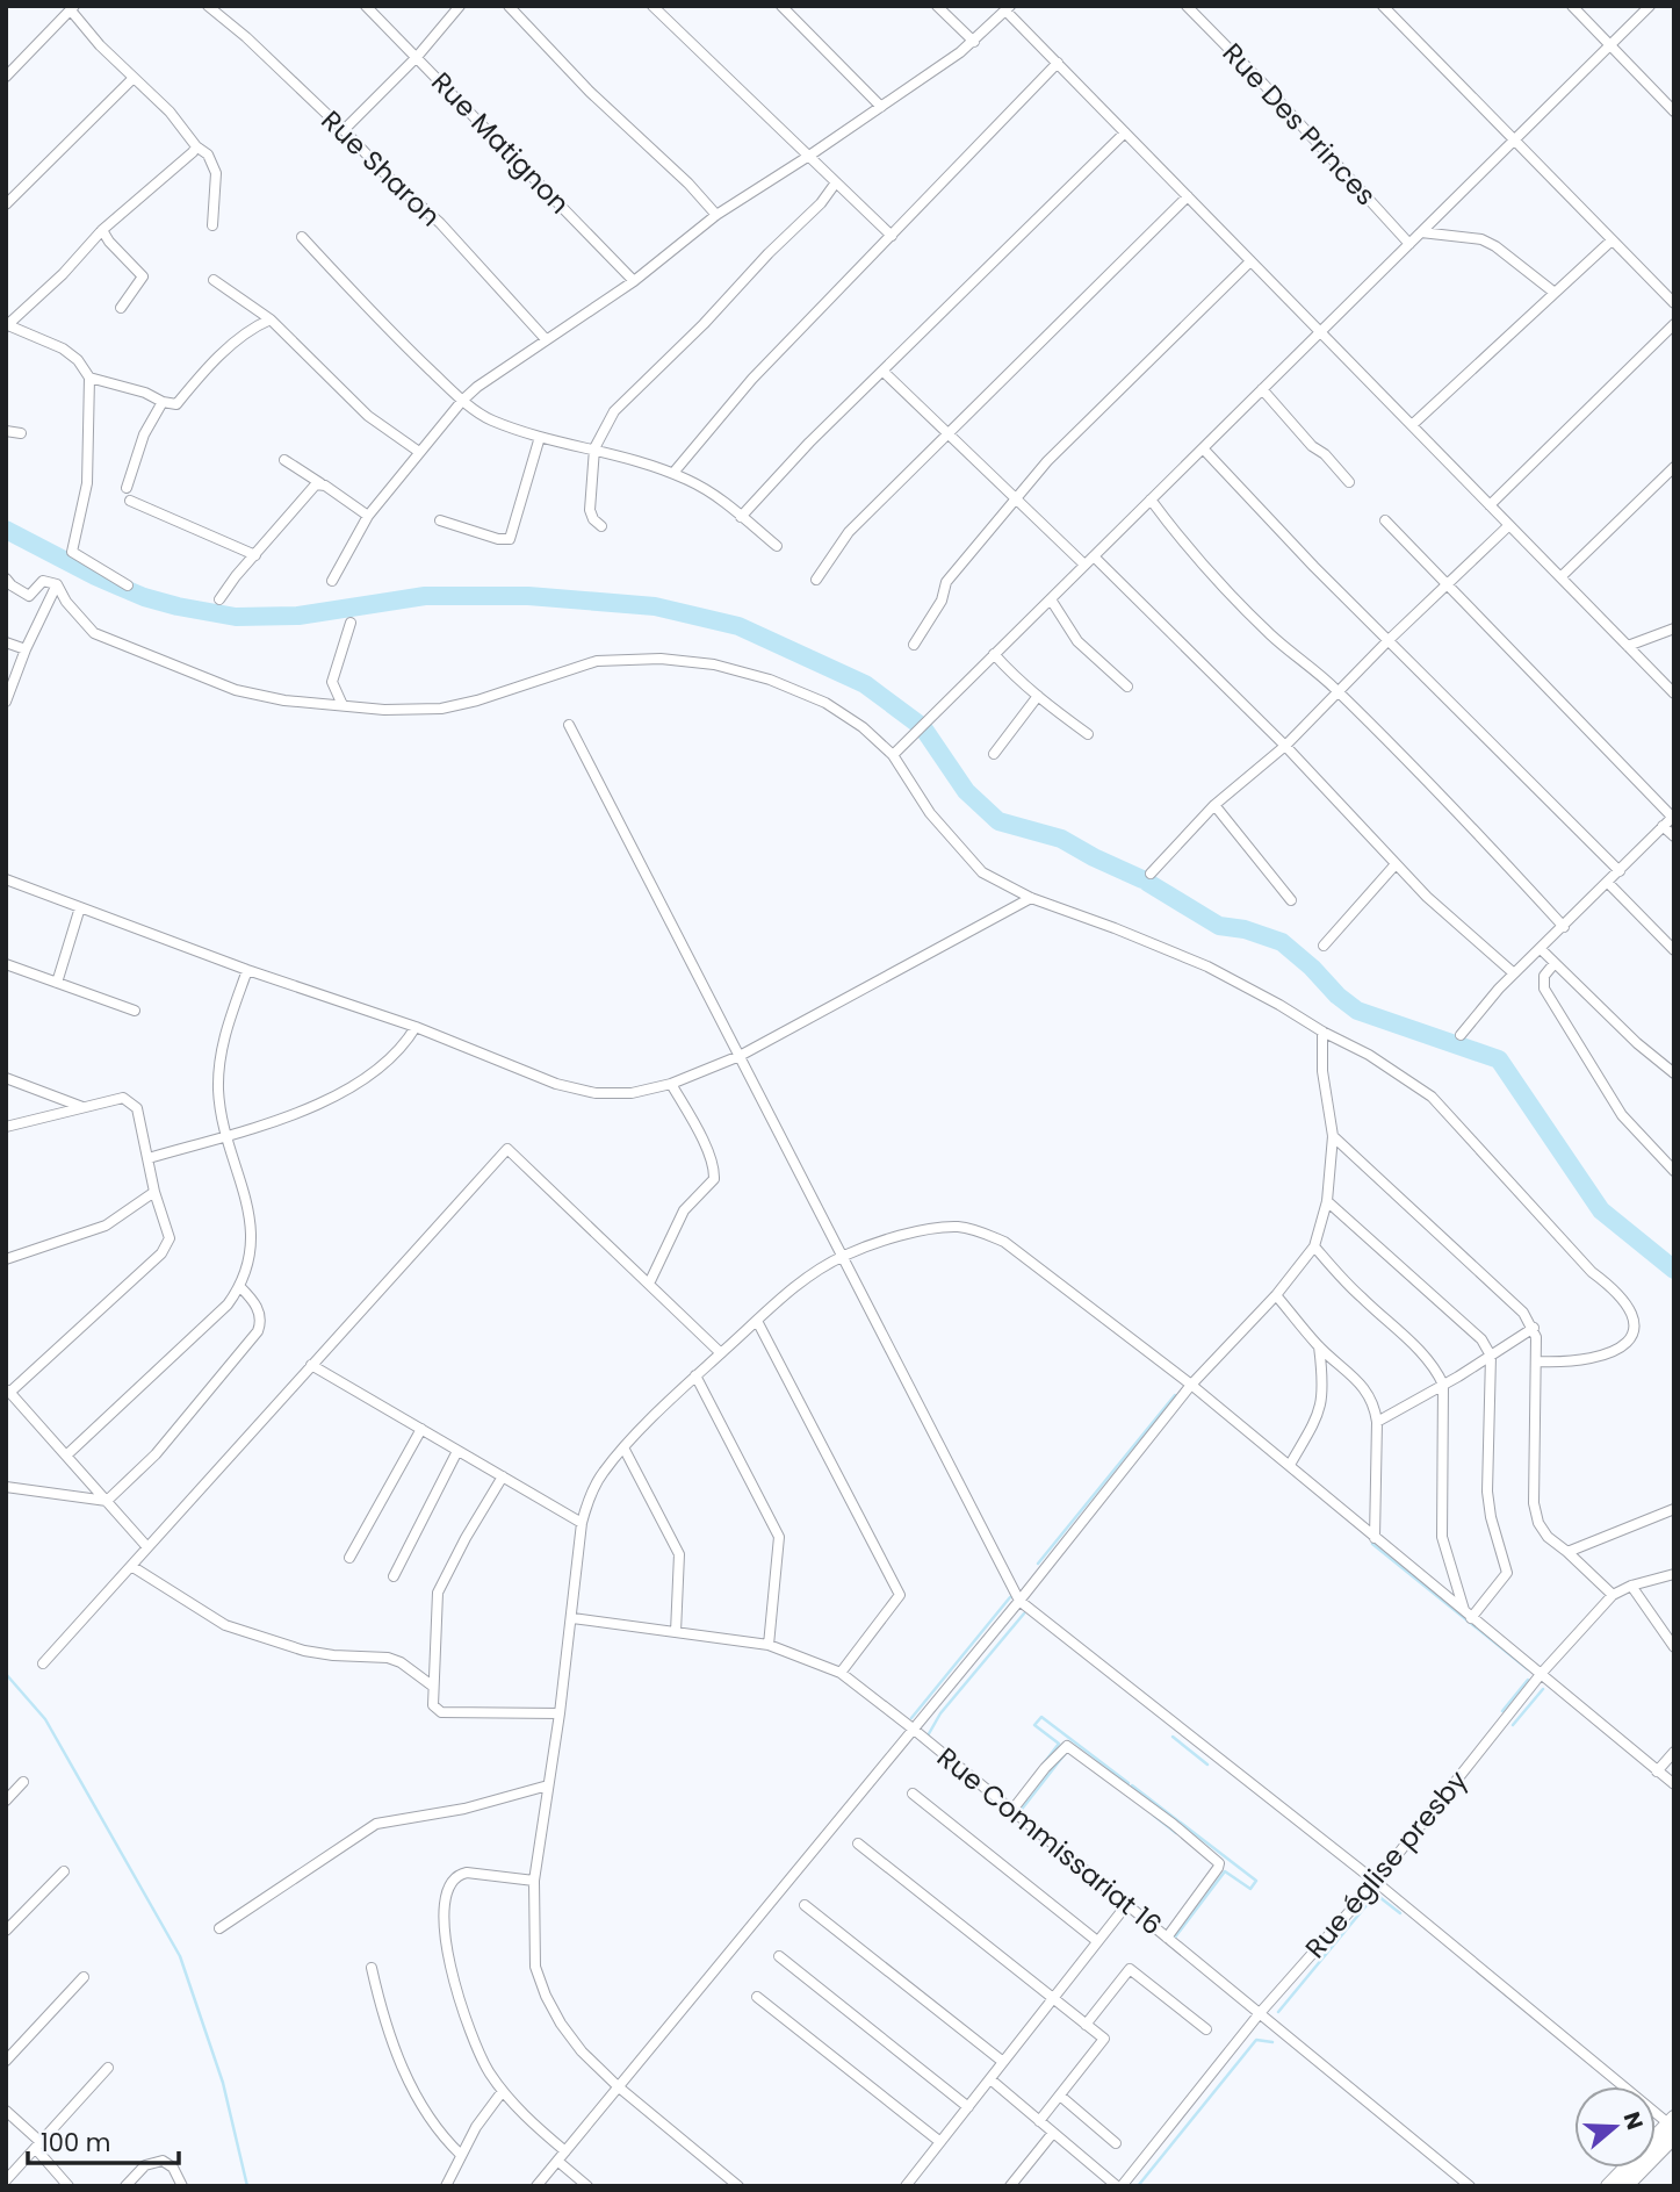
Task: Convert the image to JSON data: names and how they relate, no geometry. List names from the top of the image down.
{
  "streets": {
    "street": [
      "Rue Des Princes",
      "Rue Matignon",
      "Rue Sharon",
      "Rue Commissariat 16",
      "Rue église presby"
    ]
  },
  "crossings": [
    ["Rue Commissariat 16", "Rue église presby"]
  ],
  "scale_bar": "100 m",
  "north": "right"
}
